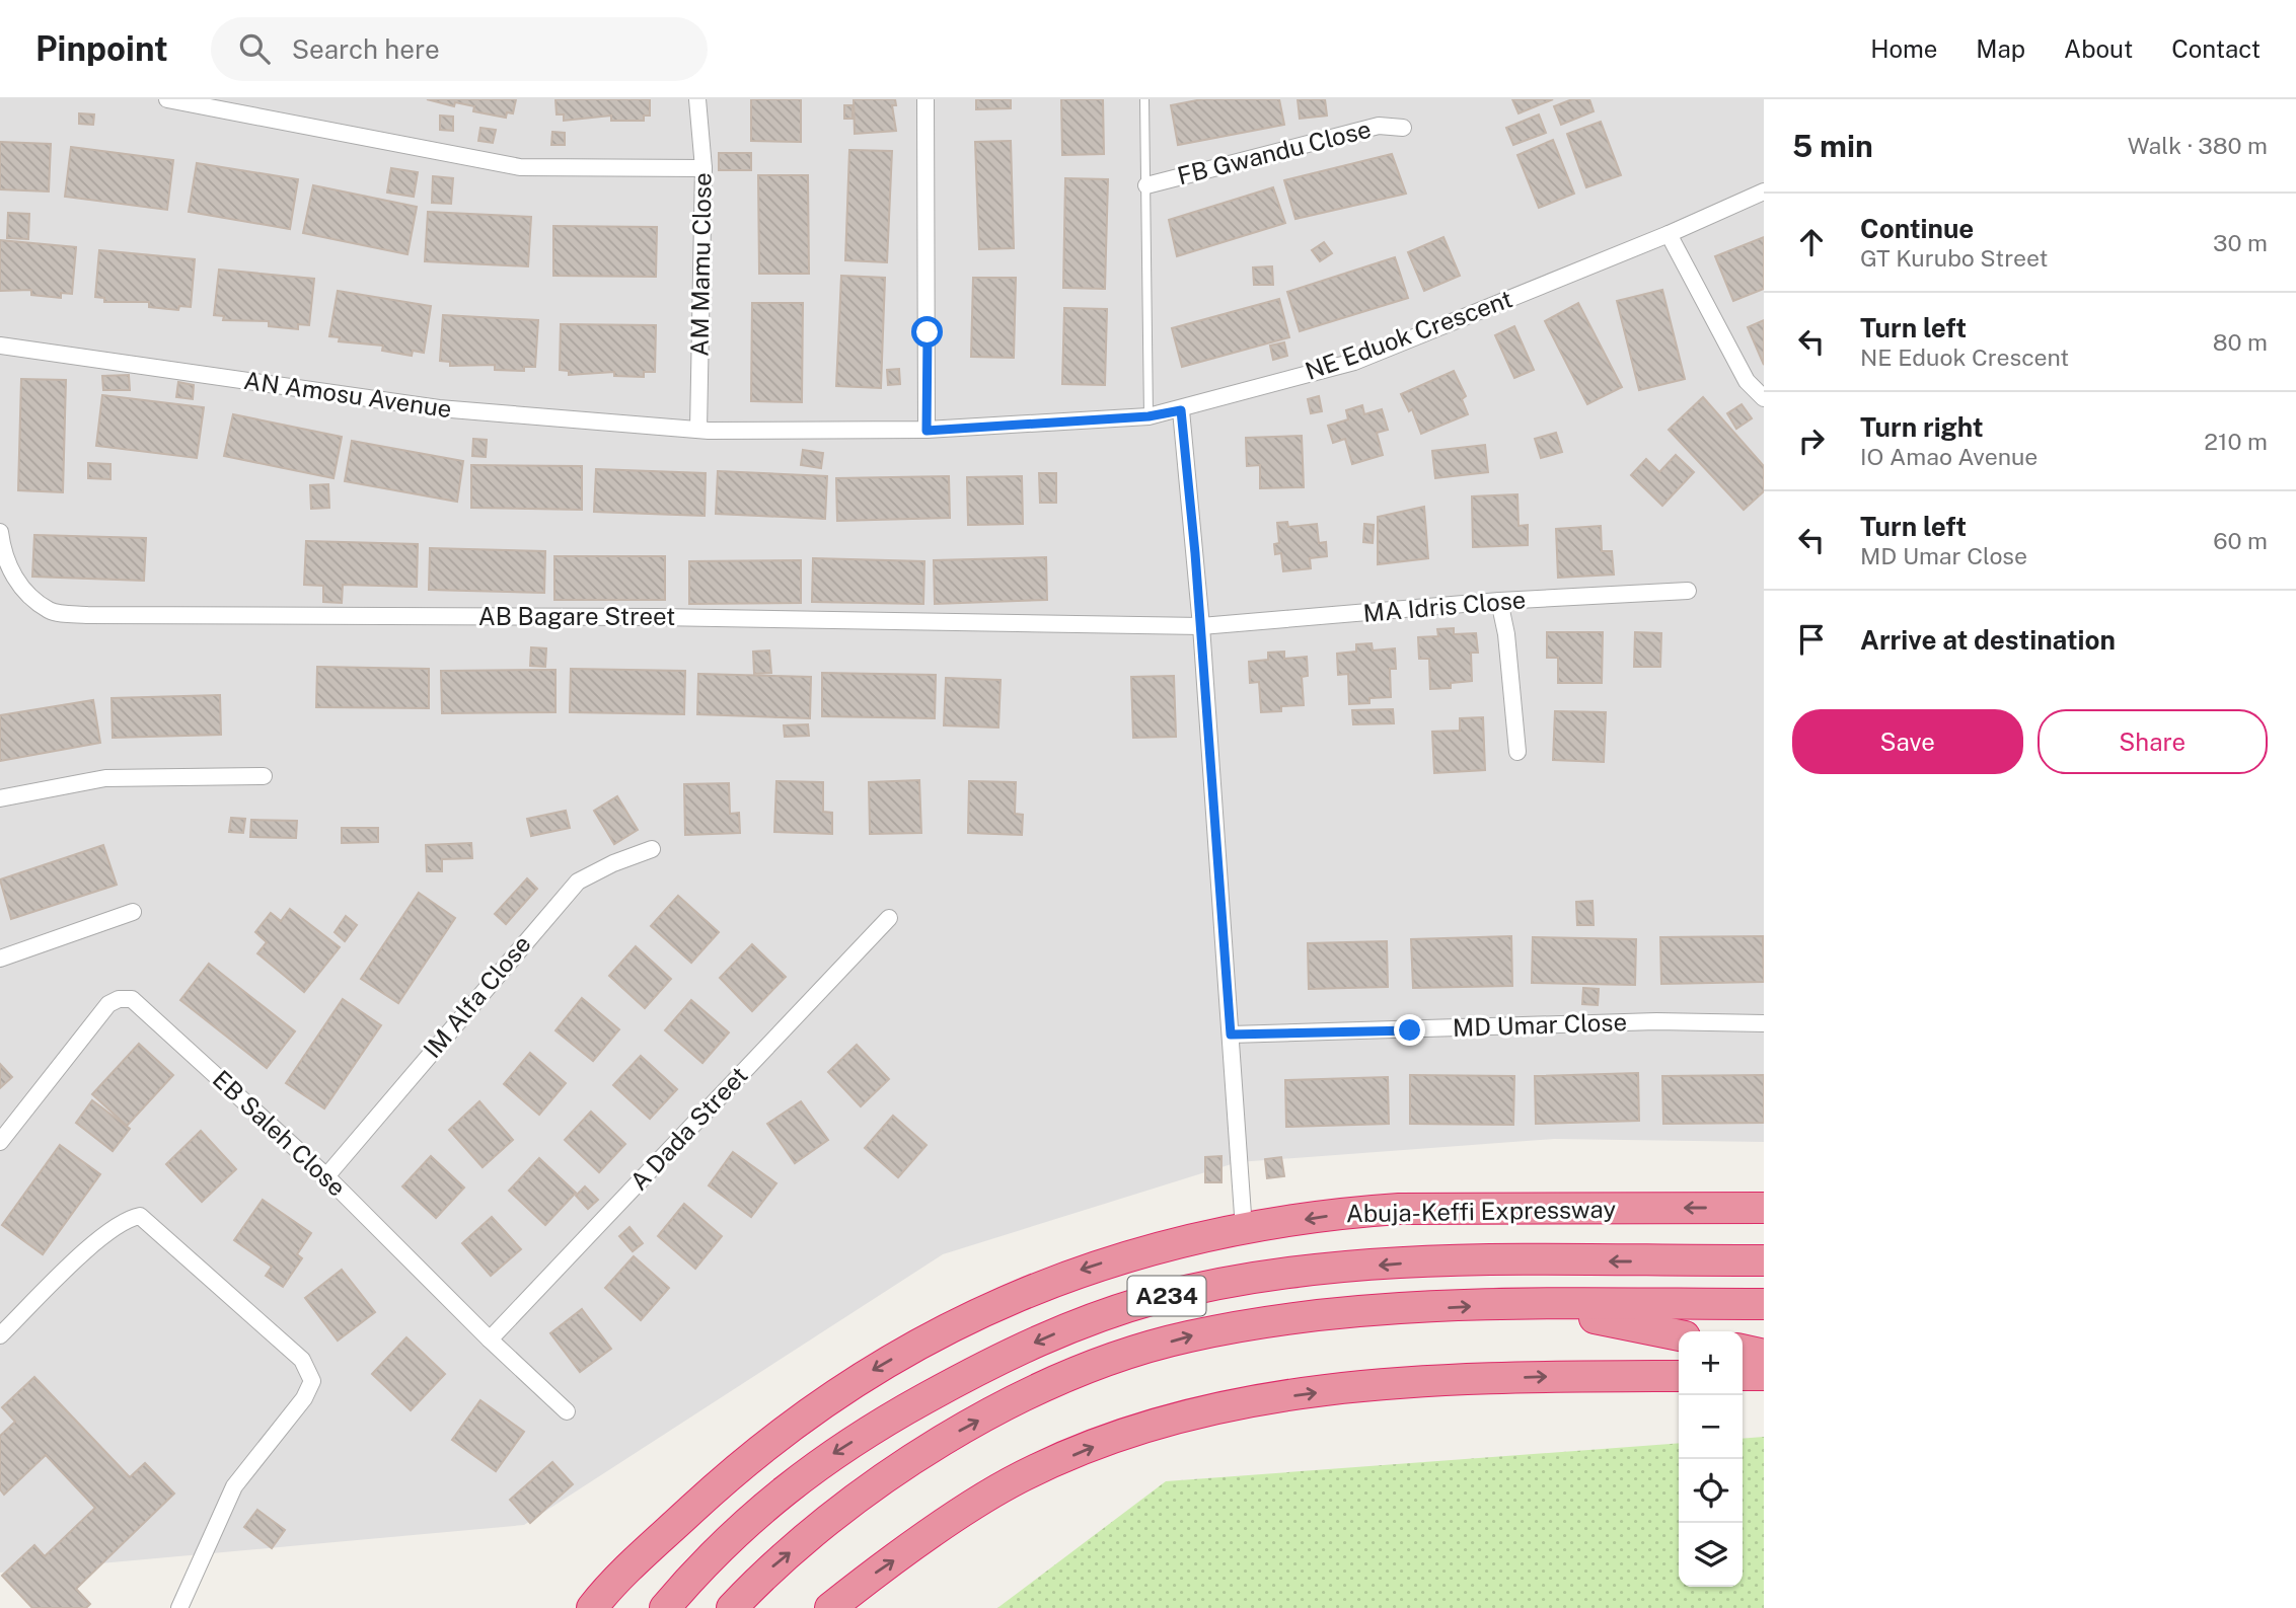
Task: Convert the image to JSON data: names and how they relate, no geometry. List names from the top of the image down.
{
  "streets": {
    "highway": ["Abuja-Keffi Expressway", "A234"],
    "street": [
      "FB Gwandu Close",
      "AM Mamu Close",
      "NE Eduok Crescent",
      "AN Amosu Avenue",
      "MA Idris Close",
      "AB Bagare Street",
      "IM Alfa Close",
      "MD Umar Close",
      "A Dada Street",
      "EB Saleh Close"
    ]
  },
  "crossings": [
    ["AM Mamu Close", "NE Eduok Crescent"],
    ["AM Mamu Close", "AN Amosu Avenue"],
    ["NE Eduok Crescent", "AN Amosu Avenue"],
    ["MA Idris Close", "AB Bagare Street"],
    ["IM Alfa Close", "EB Saleh Close"],
    ["A Dada Street", "EB Saleh Close"]
  ],
  "page": {
    "header": "Pinpoint",
    "search": "Search here",
    "nav": [
      "Home",
      "Map",
      "About",
      "Contact"
    ],
    "heading": ["5 min", "Walk · 380 m"],
    "list": [
      ["Continue", "GT Kurubo Street", "30 m"],
      ["Turn left", "NE Eduok Crescent", "80 m"],
      ["Turn right", "IO Amao Avenue", "210 m"],
      ["Turn left", "MD Umar Close", "60 m"],
      "Arrive at destination"
    ],
    "buttons": ["Save", "Share"],
    "map_buttons": ["+", "−"]
  }
}
